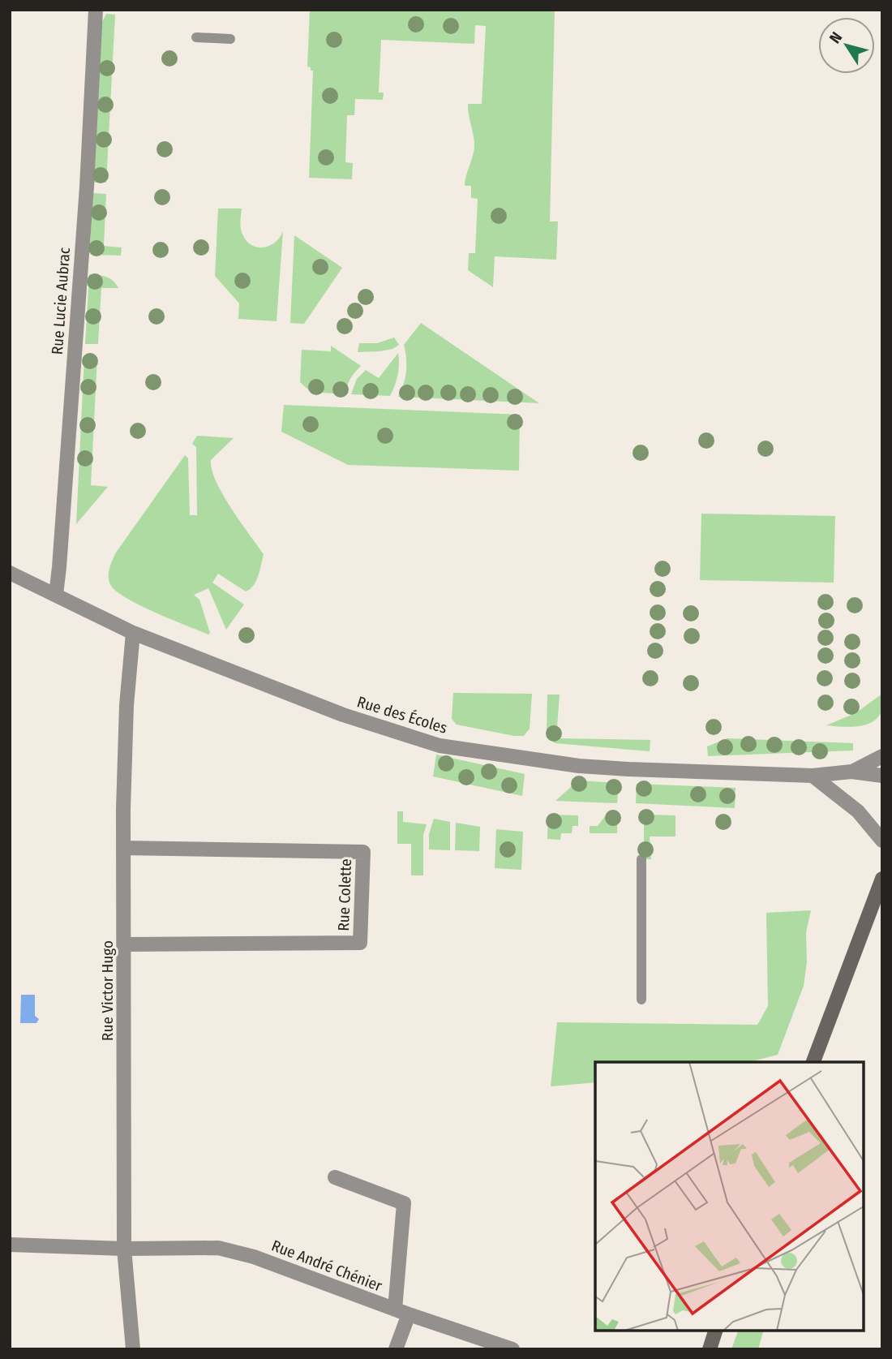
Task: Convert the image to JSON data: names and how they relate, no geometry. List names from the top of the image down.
{
  "streets": {
    "street": [
      "Rue Lucie Aubrac",
      "Rue des Écoles",
      "Rue Colette",
      "Rue Victor Hugo",
      "Rue André Chénier"
    ]
  },
  "crossings": [
    ["Rue Lucie Aubrac", "Rue des Écoles"],
    ["Rue des Écoles", "Rue Victor Hugo"],
    ["Rue Colette", "Rue Victor Hugo"],
    ["Rue Victor Hugo", "Rue André Chénier"]
  ],
  "north": "top left"
}
